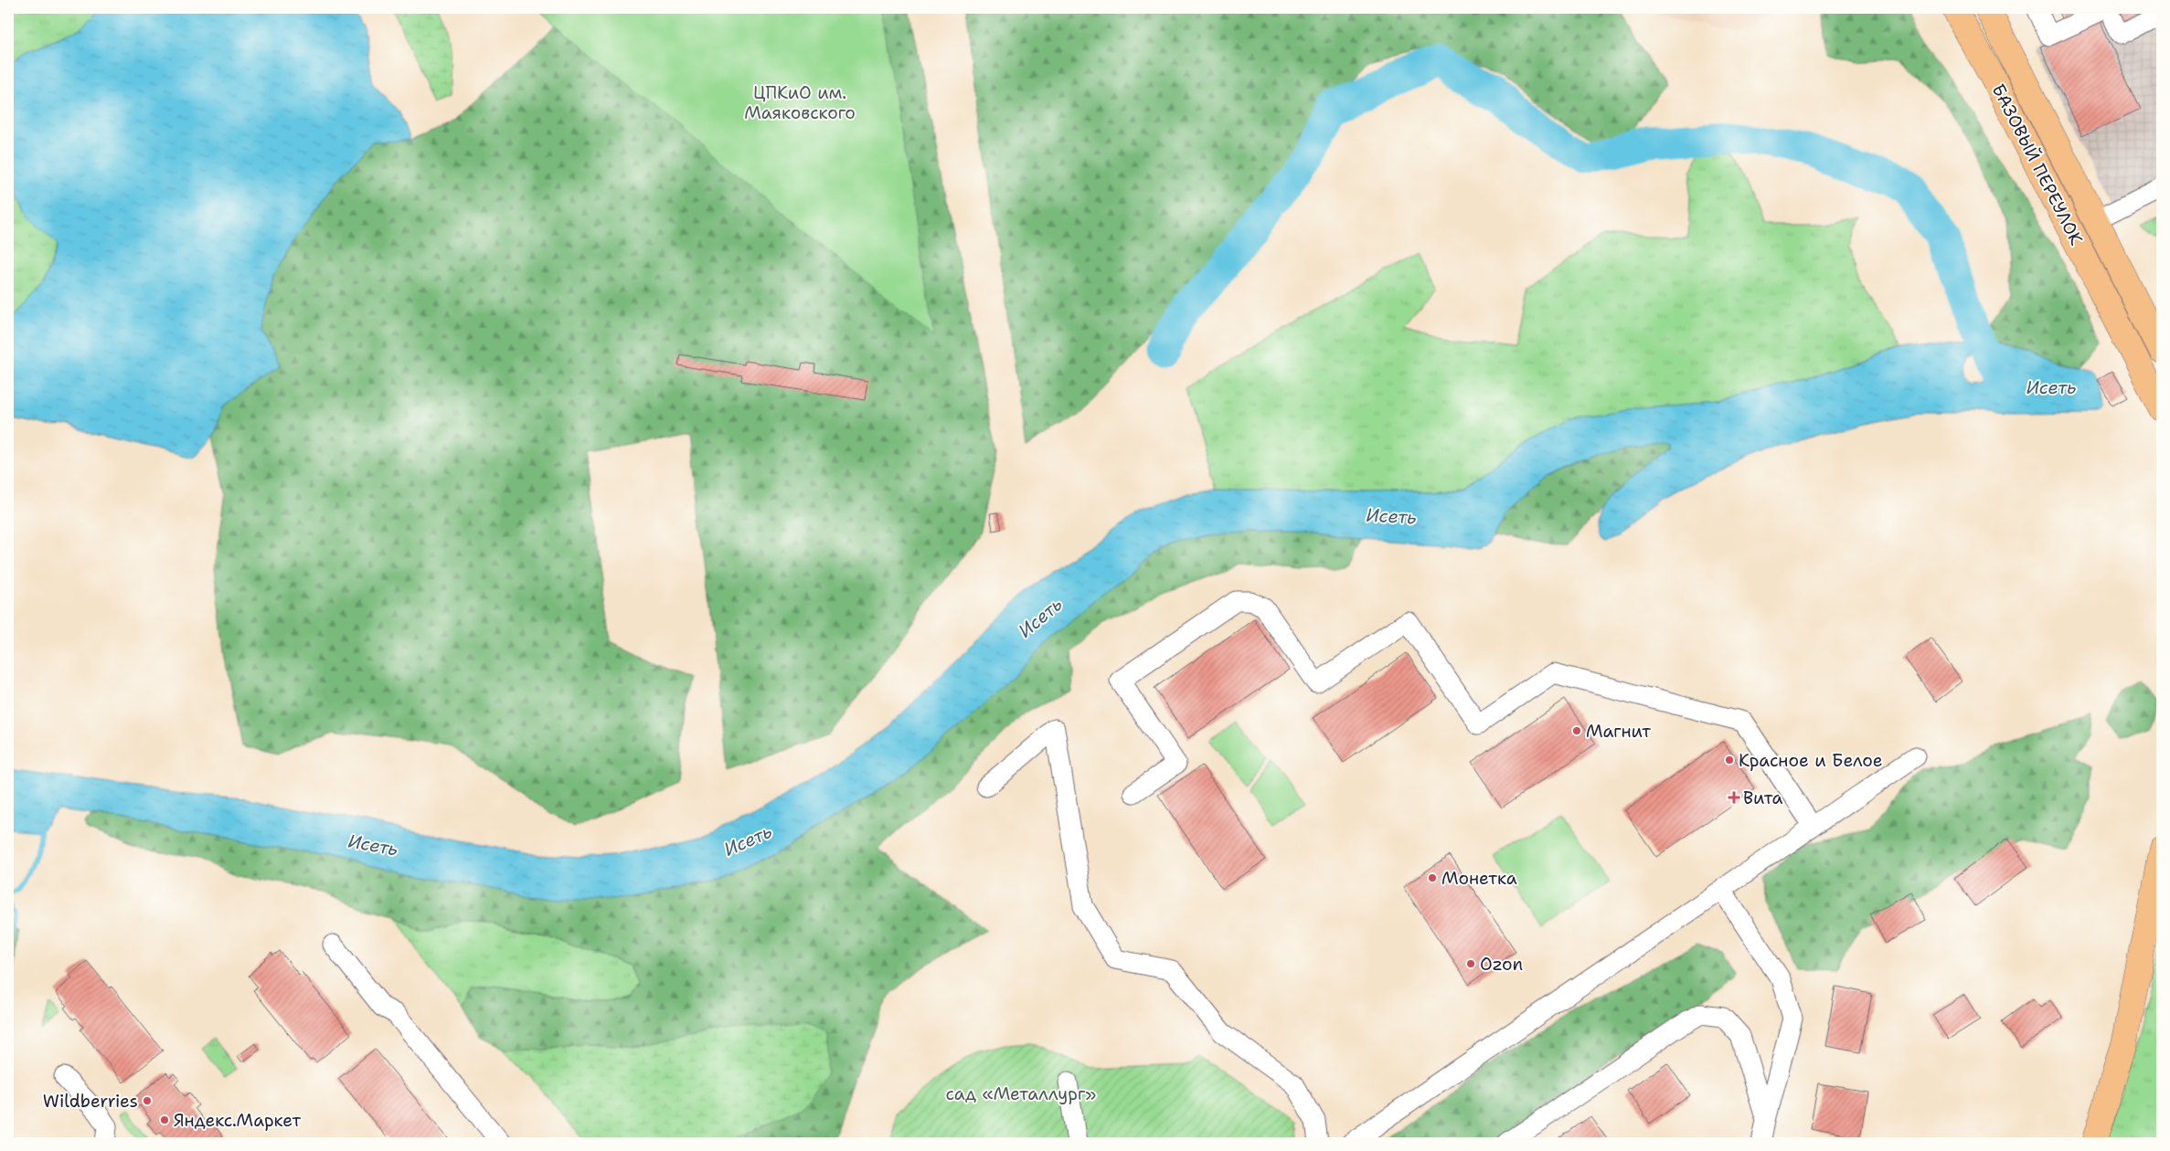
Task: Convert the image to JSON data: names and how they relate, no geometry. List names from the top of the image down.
{
  "streets": {
    "main road": ["БАЗОВЫЙ ПЕРЕУЛОК"]
  },
  "water": ["Исеть"],
  "parks": ["ЦПКиО им. Маяковского", "сад «Металлург»"],
  "places": {
    "other": [
      "Магнит",
      "Красное и Белое",
      "Монетка",
      "Ozon",
      "Wildberries",
      "Яндекс.Маркет"
    ],
    "health": ["Вита"]
  }
}
